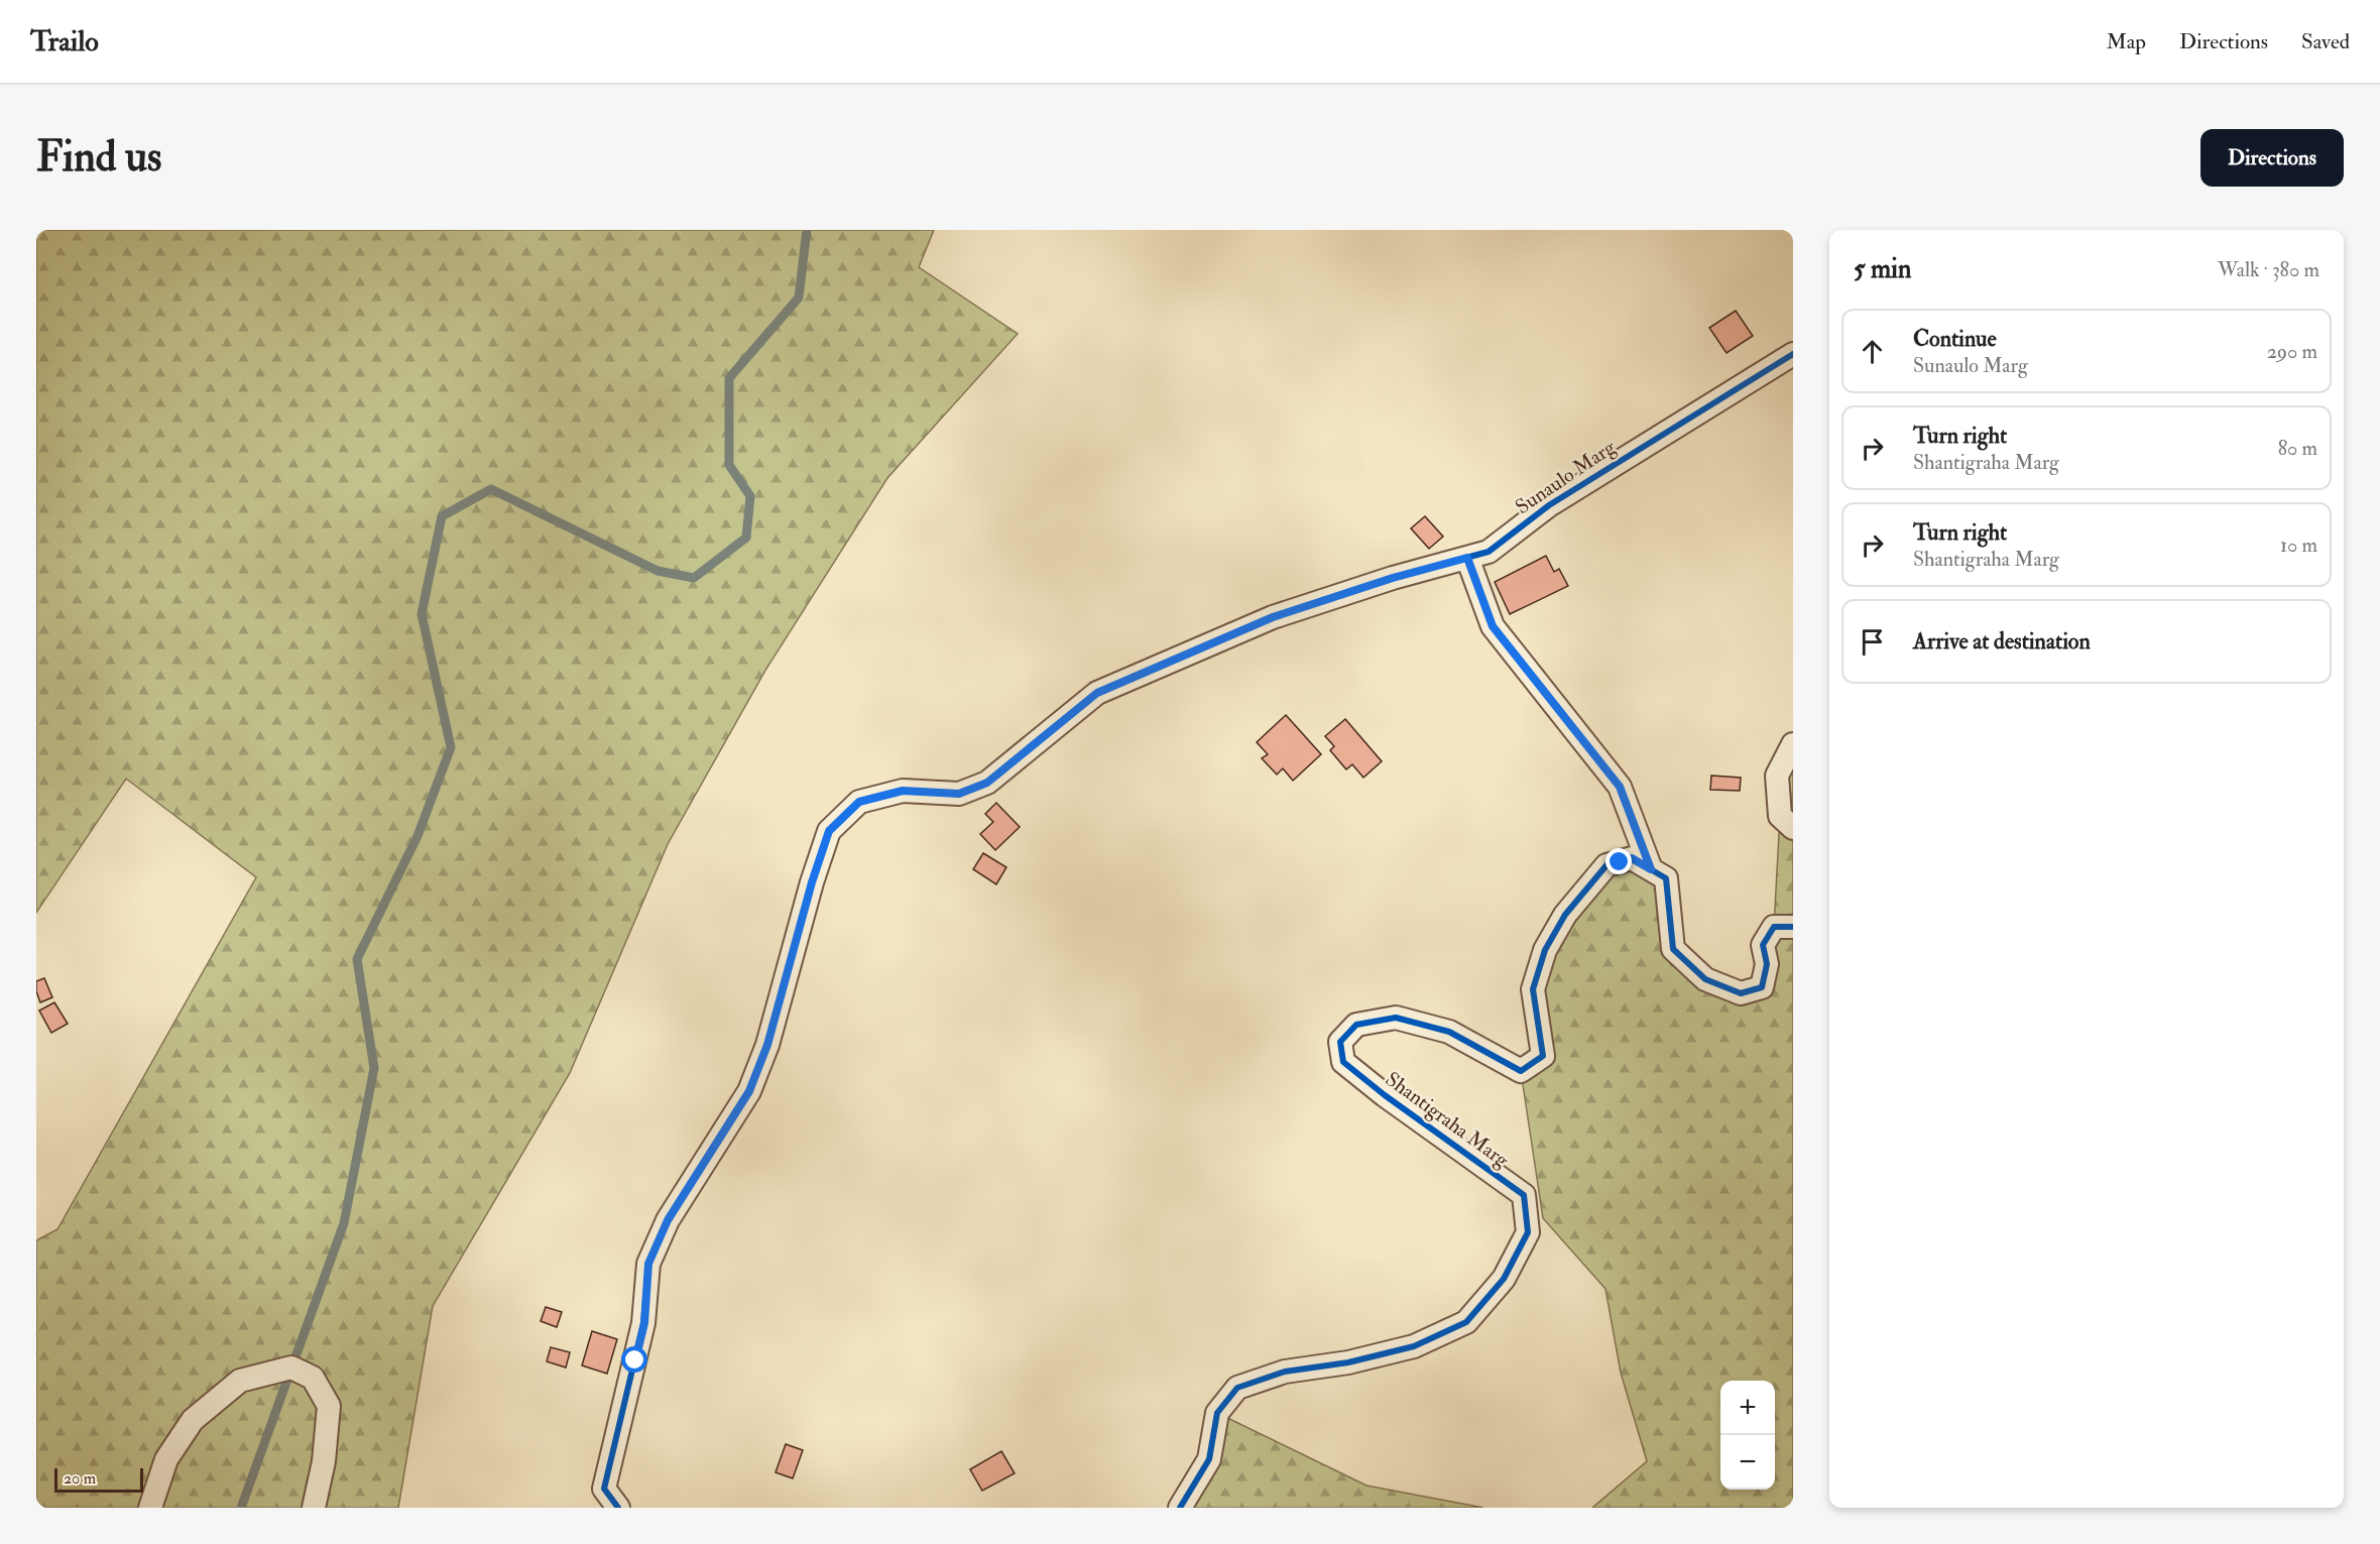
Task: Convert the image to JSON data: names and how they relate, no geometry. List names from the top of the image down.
{
  "streets": {
    "street": ["Sunaulo Marg", "Shantigraha Marg"]
  },
  "scale_bar": "20 m",
  "page": {
    "header": "Trailo",
    "nav": ["Map", "Directions", "Saved"],
    "buttons": "Directions",
    "title": "Find us",
    "heading": ["5 min", "Walk · 380 m"],
    "list": [
      ["Continue", "Sunaulo Marg", "290 m"],
      ["Turn right", "Shantigraha Marg", "80 m"],
      ["Turn right", "Shantigraha Marg", "10 m"],
      "Arrive at destination"
    ],
    "map_buttons": ["+", "−"],
    "scale": "20 m"
  }
}
